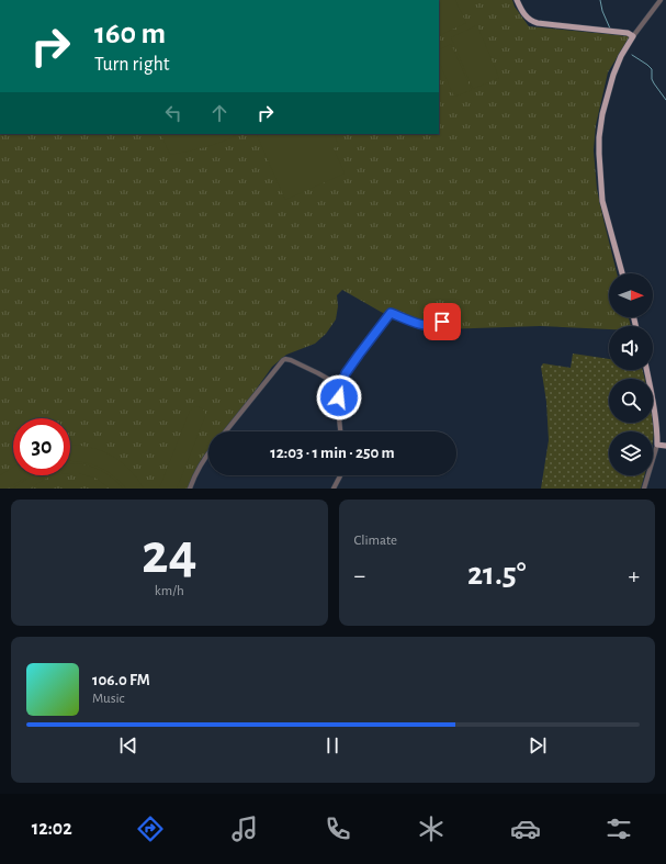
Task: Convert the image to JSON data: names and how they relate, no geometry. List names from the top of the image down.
{
  "north": "right",
  "page": {
    "turn": ["160 m", "Turn right"],
    "limit": "30",
    "trip": "12:03 · 1 min · 250 m",
    "tile": [
      ["24", "km/h"],
      "Climate"
    ],
    "heat": ["−", "21.5°", "+"],
    "song": ["106.0 FM", "Music"],
    "tabs": "12:02"
  }
}
